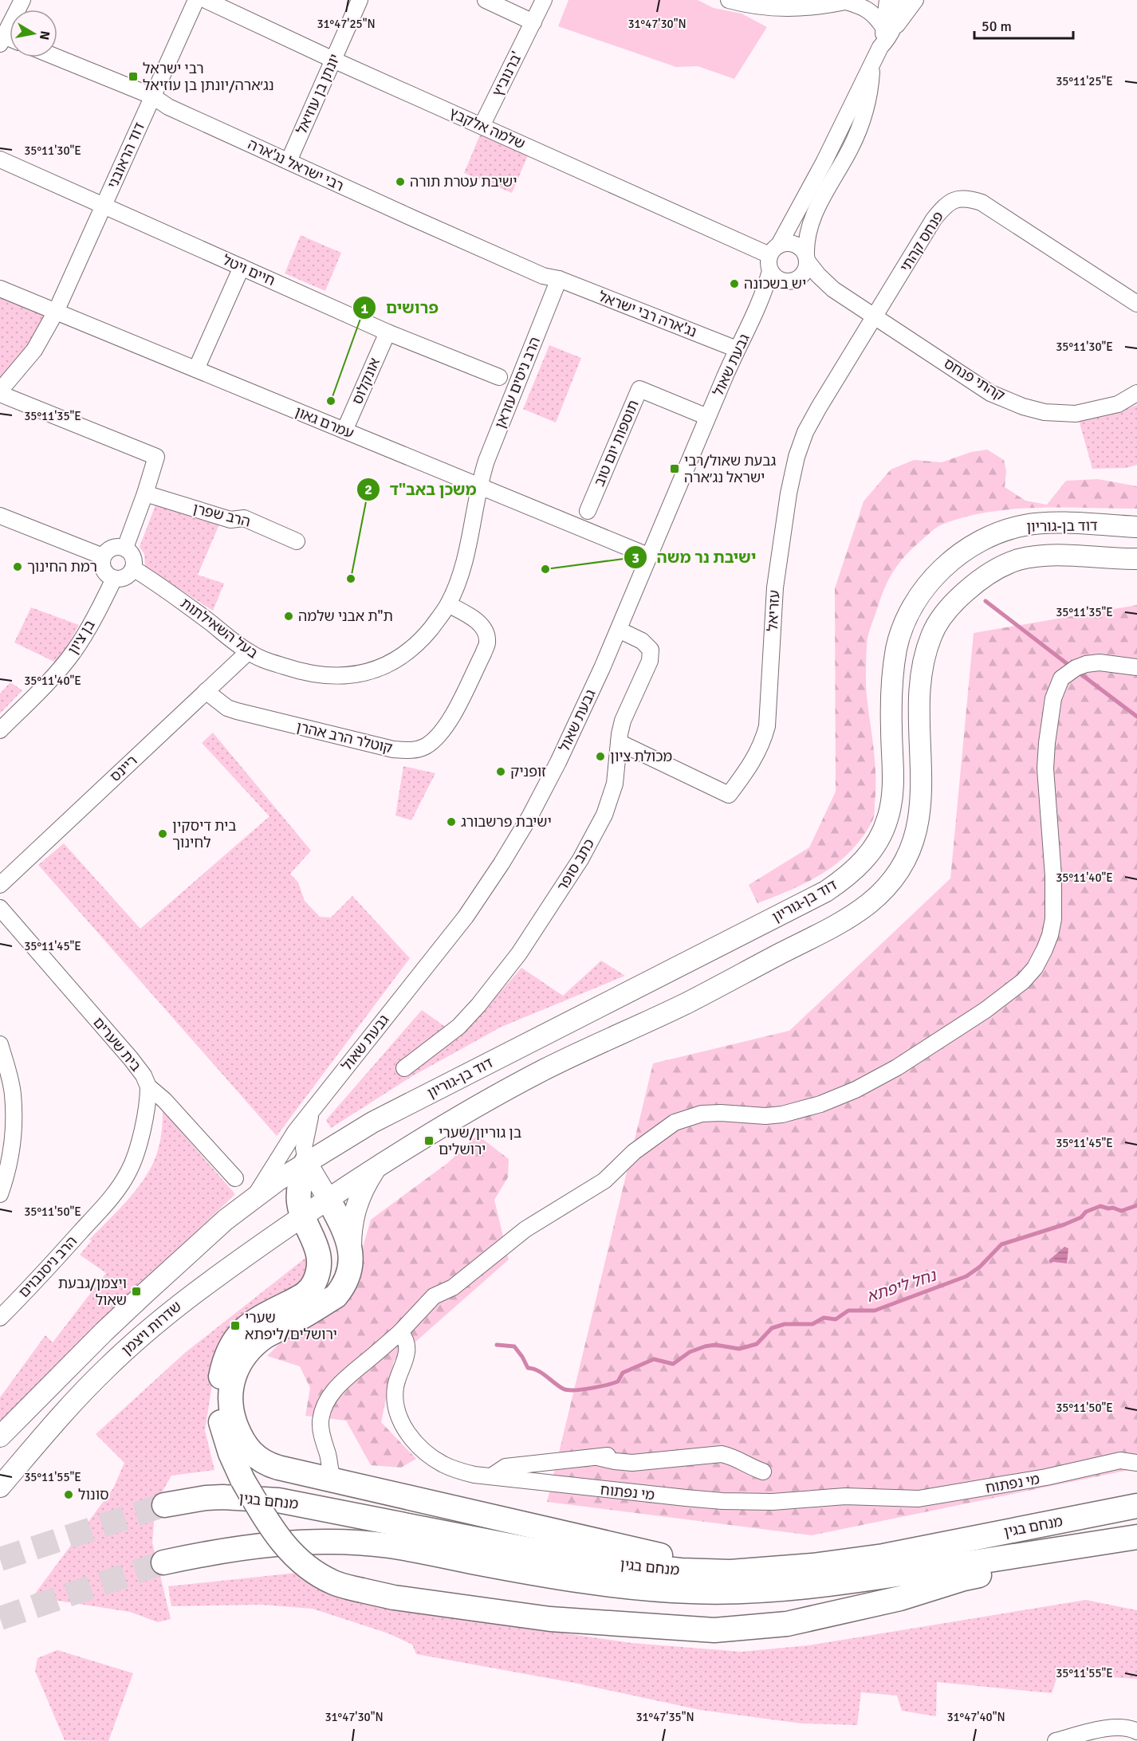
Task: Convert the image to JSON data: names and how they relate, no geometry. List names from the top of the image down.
{
  "streets": {
    "highway": ["מנחם בגין"],
    "main road": ["גבעת שאול", "דוד בן-גוריון", "שדרות ויצמן"],
    "street": [
      "ברנוביץ'",
      "יונתן בן עוזיאל",
      "שלמה אלקבץ",
      "דוד הראובני",
      "רבי ישראל נג'ארה",
      "פנחס קהתי",
      "חיים ויטל",
      "נג'ארה רבי ישראל",
      "קהתי פנחס",
      "אונקלוס",
      "הרב ניסים עזראן",
      "עמרם גאון",
      "תוספות יום טוב",
      "הרב שפרן",
      "עזריאל",
      "בעל השאילתות",
      "בן ציון",
      "קוטלר הרב אהרן",
      "ריינס",
      "כתב סופר",
      "בית שערים",
      "הרב ניסנבוים",
      "מי נפתוח"
    ]
  },
  "crossings": [
    ["ברנוביץ'", "שלמה אלקבץ"],
    ["יונתן בן עוזיאל", "שלמה אלקבץ"],
    ["יונתן בן עוזיאל", "רבי ישראל נג'ארה"],
    ["שלמה אלקבץ", "גבעת שאול"],
    ["דוד הראובני", "רבי ישראל נג'ארה"],
    ["דוד הראובני", "חיים ויטל"],
    ["דוד הראובני", "עמרם גאון"],
    ["רבי ישראל נג'ארה", "נג'ארה רבי ישראל"],
    ["רבי ישראל נג'ארה", "הרב ניסים עזראן"],
    ["פנחס קהתי", "קהתי פנחס"],
    ["פנחס קהתי", "עזריאל"],
    ["חיים ויטל", "אונקלוס"],
    ["נג'ארה רבי ישראל", "גבעת שאול"],
    ["נג'ארה רבי ישראל", "הרב ניסים עזראן"],
    ["גבעת שאול", "עמרם גאון"],
    ["גבעת שאול", "תוספות יום טוב"],
    ["גבעת שאול", "דוד בן-גוריון"],
    ["גבעת שאול", "כתב סופר"],
    ["גבעת שאול", "שדרות ויצמן"],
    ["קהתי פנחס", "עזריאל"],
    ["אונקלוס", "עמרם גאון"],
    ["הרב ניסים עזראן", "עמרם גאון"],
    ["הרב ניסים עזראן", "בעל השאילתות"],
    ["עמרם גאון", "בעל השאילתות"],
    ["דוד בן-גוריון", "שדרות ויצמן"],
    ["עזריאל", "כתב סופר"],
    ["בעל השאילתות", "בן ציון"],
    ["בעל השאילתות", "קוטלר הרב אהרן"],
    ["בעל השאילתות", "ריינס"],
    ["קוטלר הרב אהרן", "ריינס"],
    ["בית שערים", "הרב ניסנבוים"]
  ],
  "water": ["נחל ליפתא"],
  "places": {
    "transit": [
      "רבי ישראל נג׳ארה/יונתן בן עוזיאל",
      "גבעת שאול/רבי ישראל נג׳ארה",
      "בן גוריון/שערי ירושלים",
      "ויצמן/גבעת שאול",
      "שערי ירושלים/ליפתא"
    ],
    "other": [
      "ישיבת עטרת תורה",
      "יש בשכונה",
      "פרושים",
      "רמת החינוך",
      "ישיבת נר משה",
      "משכן באב\"ד",
      "ת\"ת אבני שלמה",
      "מכולת ציון",
      "זופניק",
      "ישיבת פרשבורג",
      "בית דיסקין לחינוך",
      "סונול"
    ]
  },
  "scale_bar": "50 m",
  "north": "right",
  "coordinates": [
    "31°47'25\"N",
    "31°47'30\"N",
    "35°11'25\"E",
    "35°11'30\"E",
    "35°11'35\"E",
    "35°11'40\"E",
    "35°11'45\"E",
    "35°11'50\"E",
    "35°11'55\"E",
    "31°47'35\"N",
    "31°47'40\"N"
  ]
}
